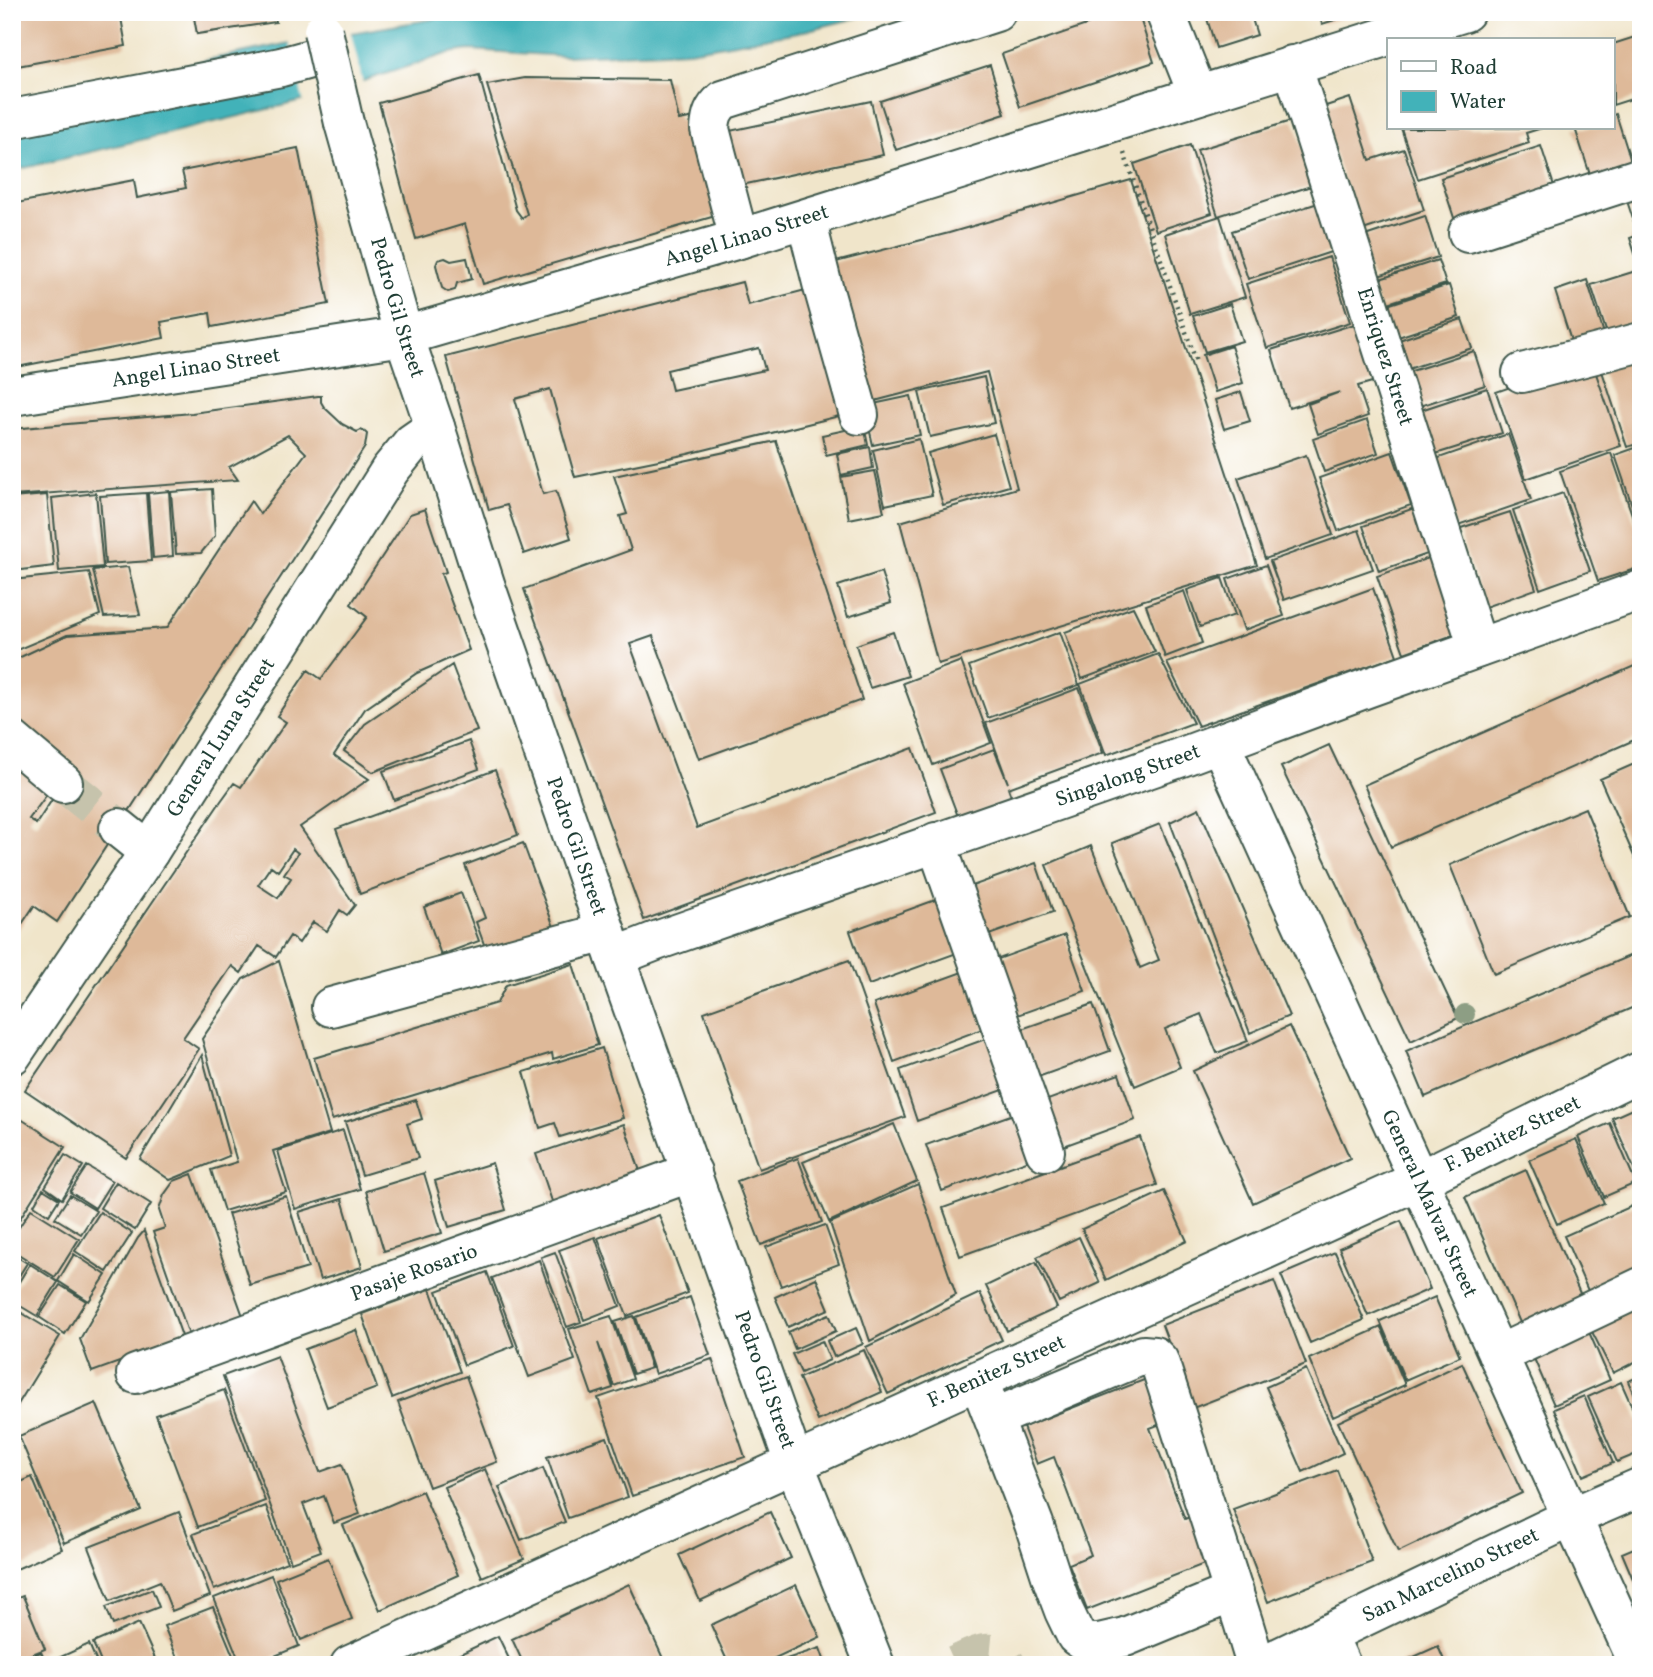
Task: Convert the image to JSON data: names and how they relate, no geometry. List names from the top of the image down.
{
  "streets": {
    "street": [
      "Angel Linao Street",
      "Pedro Gil Street",
      "Enriquez Street",
      "General Luna Street",
      "Singalong Street",
      "F. Benitez Street",
      "General Malvar Street",
      "Pasaje Rosario",
      "San Marcelino Street"
    ]
  },
  "crossings": [
    ["Angel Linao Street", "Pedro Gil Street"],
    ["Angel Linao Street", "Enriquez Street"],
    ["Pedro Gil Street", "General Luna Street"],
    ["Pedro Gil Street", "Singalong Street"],
    ["Pedro Gil Street", "F. Benitez Street"],
    ["Pedro Gil Street", "Pasaje Rosario"],
    ["Enriquez Street", "Singalong Street"],
    ["Singalong Street", "General Malvar Street"],
    ["F. Benitez Street", "General Malvar Street"],
    ["General Malvar Street", "San Marcelino Street"]
  ],
  "legend": ["Road", "Water"]
}
